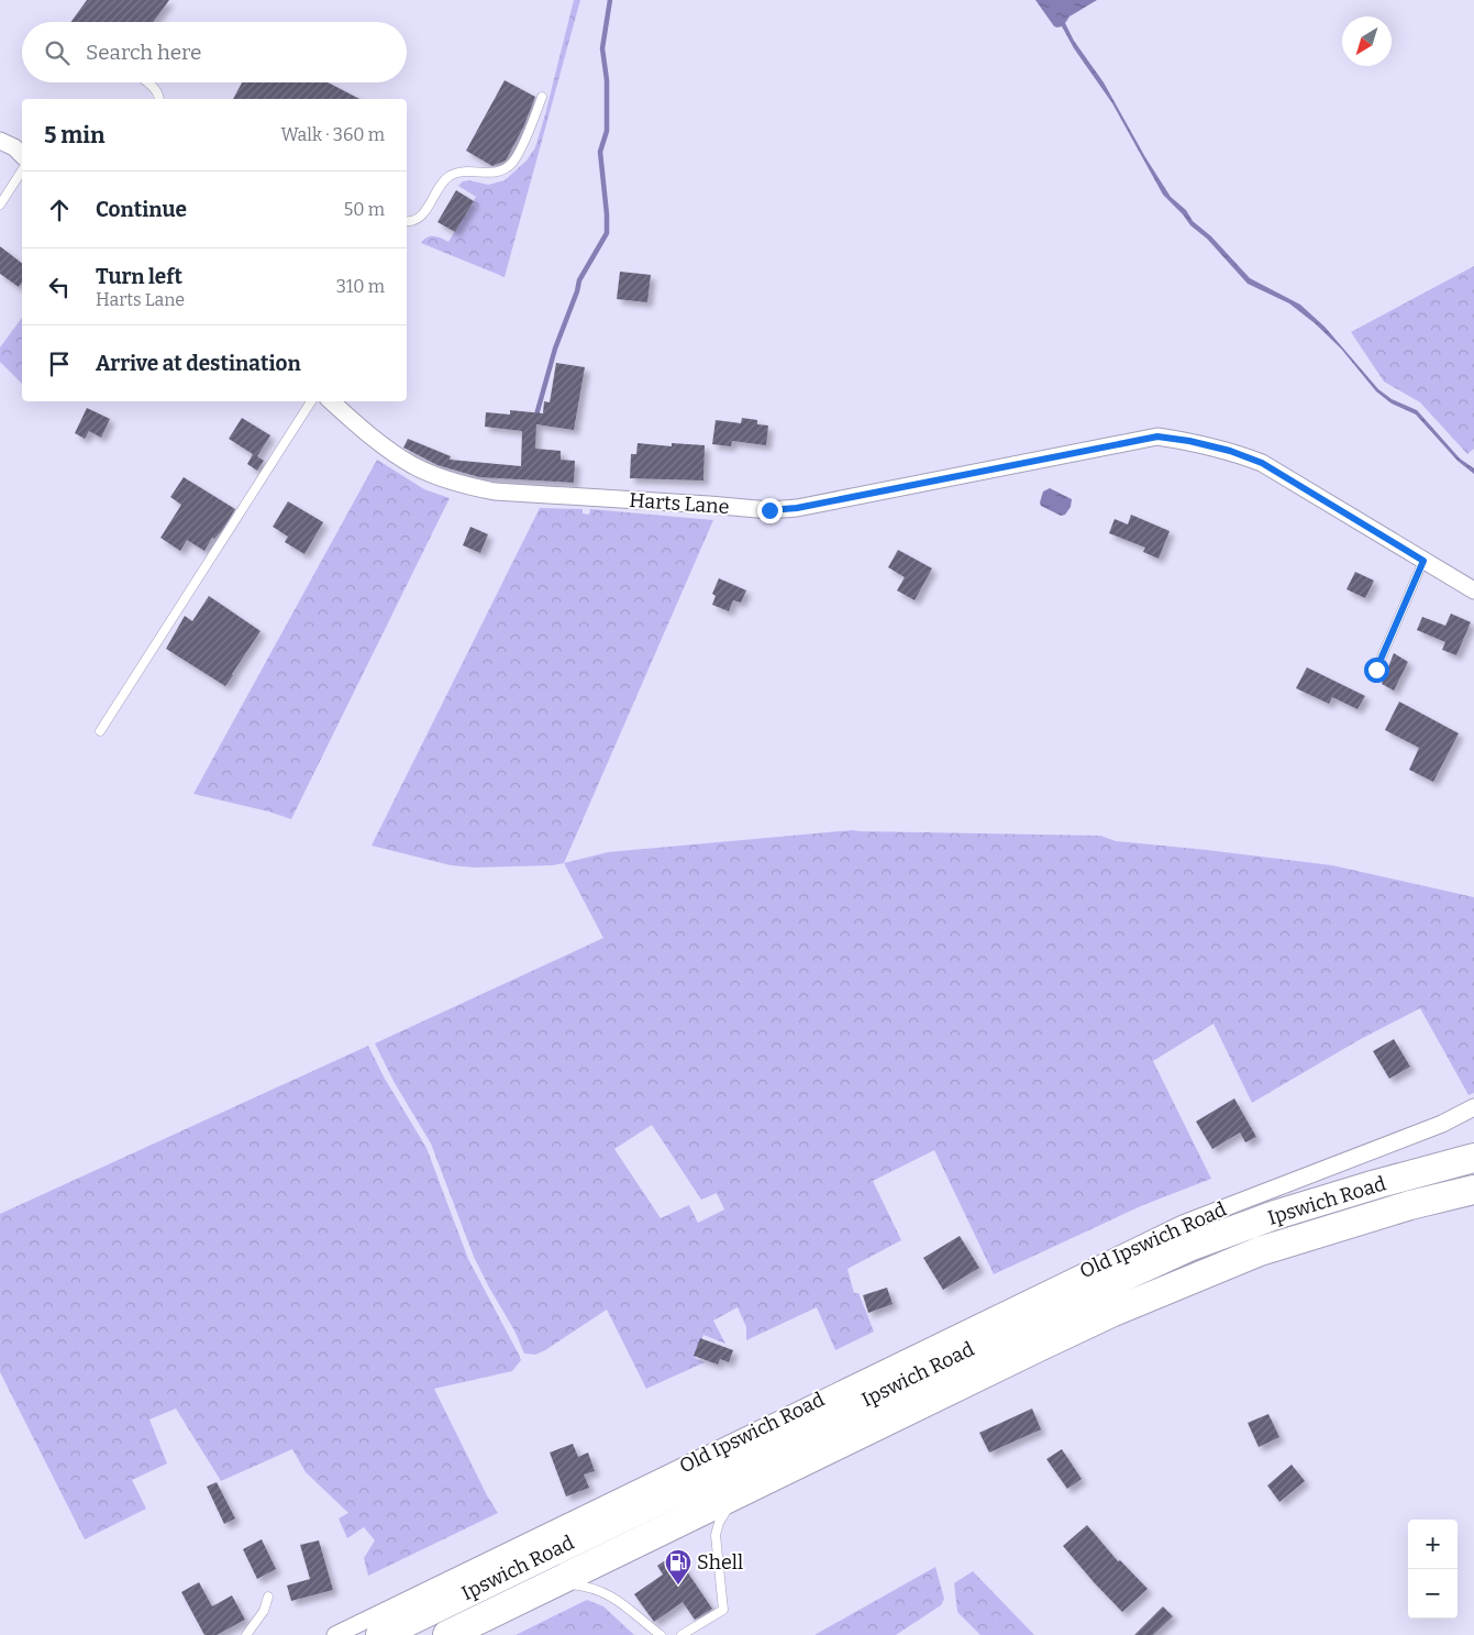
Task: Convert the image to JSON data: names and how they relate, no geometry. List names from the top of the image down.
{
  "streets": {
    "highway": ["Ipswich Road"],
    "street": ["Harts Lane", "Old Ipswich Road"]
  },
  "places": {
    "fuel station": ["Shell"]
  },
  "north": "bottom left",
  "page": {
    "search": "Search here",
    "heading": ["5 min", "Walk · 360 m"],
    "list": [
      ["Continue", "50 m"],
      ["Turn left", "Harts Lane", "310 m"],
      "Arrive at destination"
    ],
    "map_buttons": ["+", "−"]
  }
}
